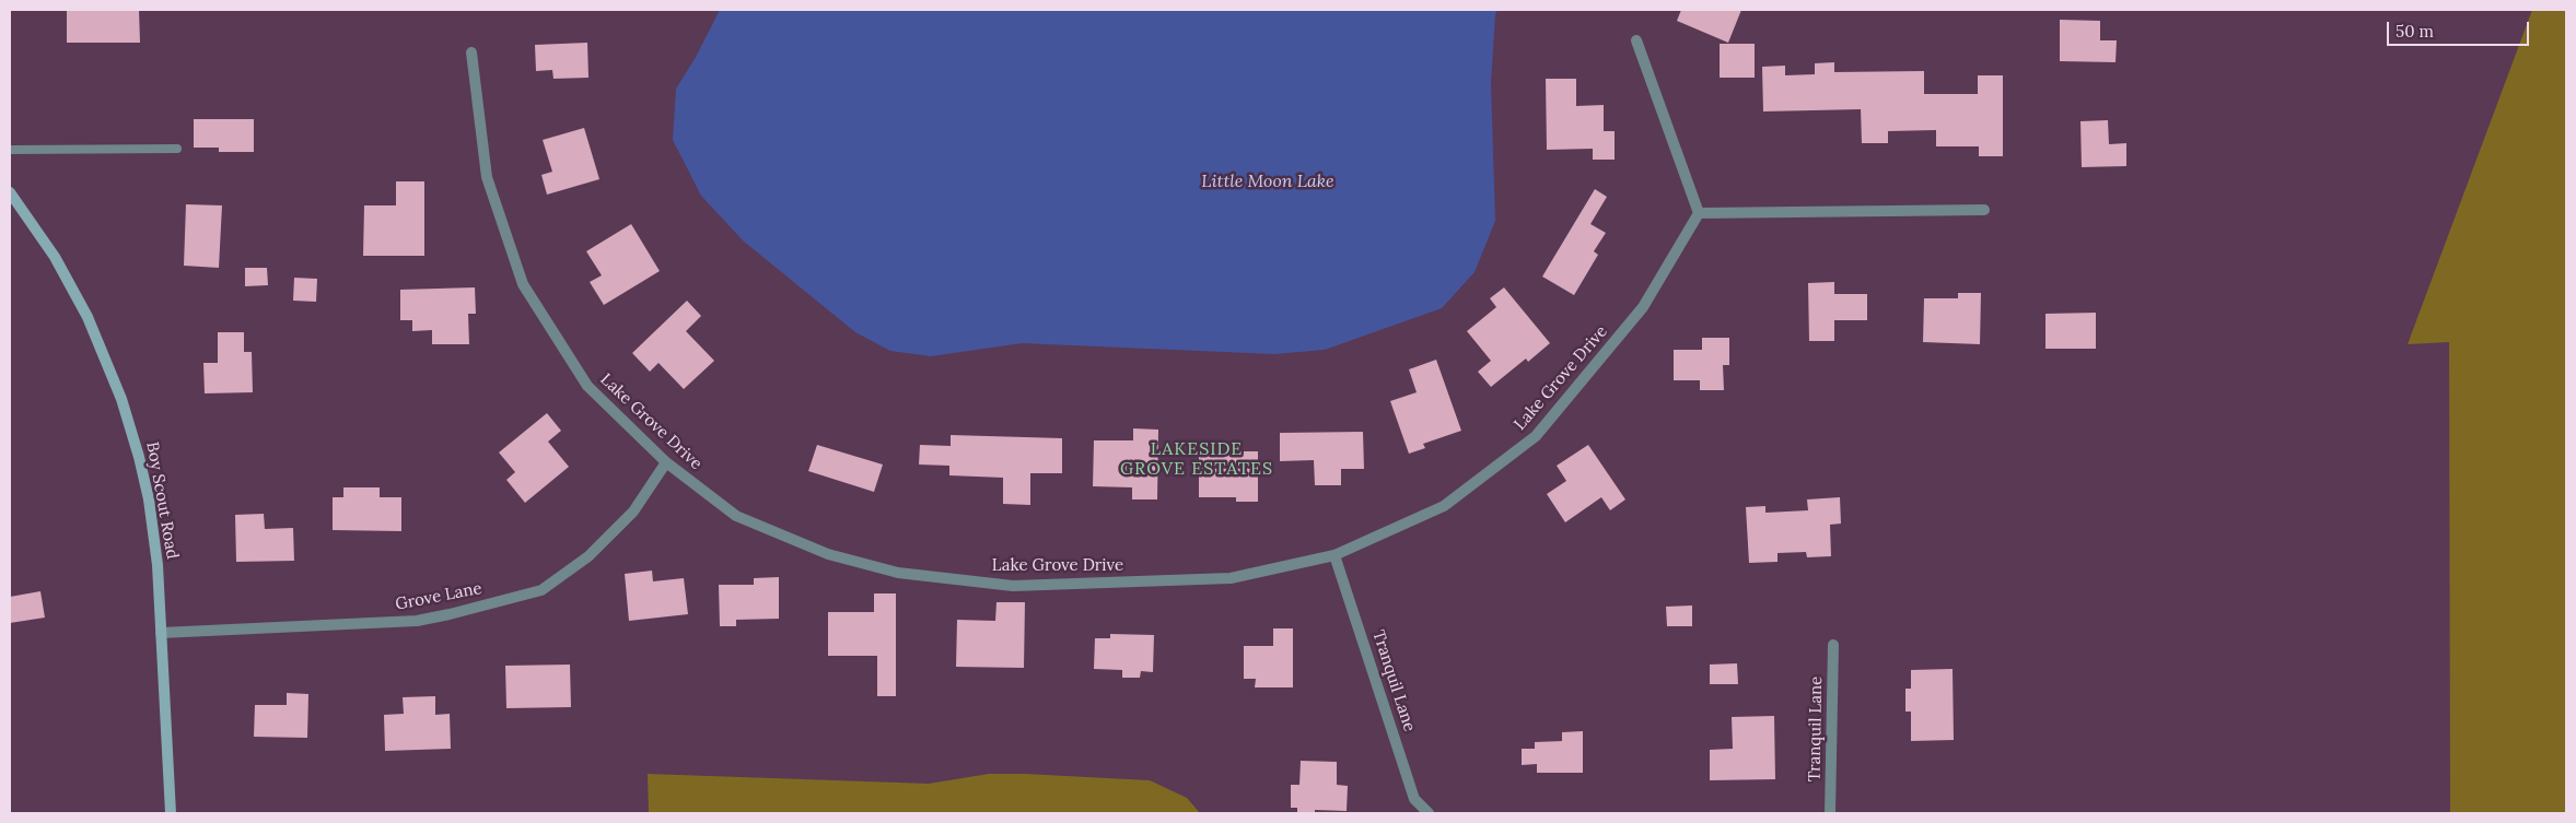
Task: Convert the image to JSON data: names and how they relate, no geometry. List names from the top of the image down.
{
  "streets": {
    "street": [
      "Lake Grove Drive",
      "Boy Scout Road",
      "Grove Lane",
      "Tranquil Lane"
    ]
  },
  "crossings": [
    ["Lake Grove Drive", "Grove Lane"],
    ["Lake Grove Drive", "Tranquil Lane"],
    ["Boy Scout Road", "Grove Lane"]
  ],
  "districts": ["LAKESIDE GROVE ESTATES"],
  "water": ["Little Moon Lake"],
  "scale_bar": "50 m"
}
